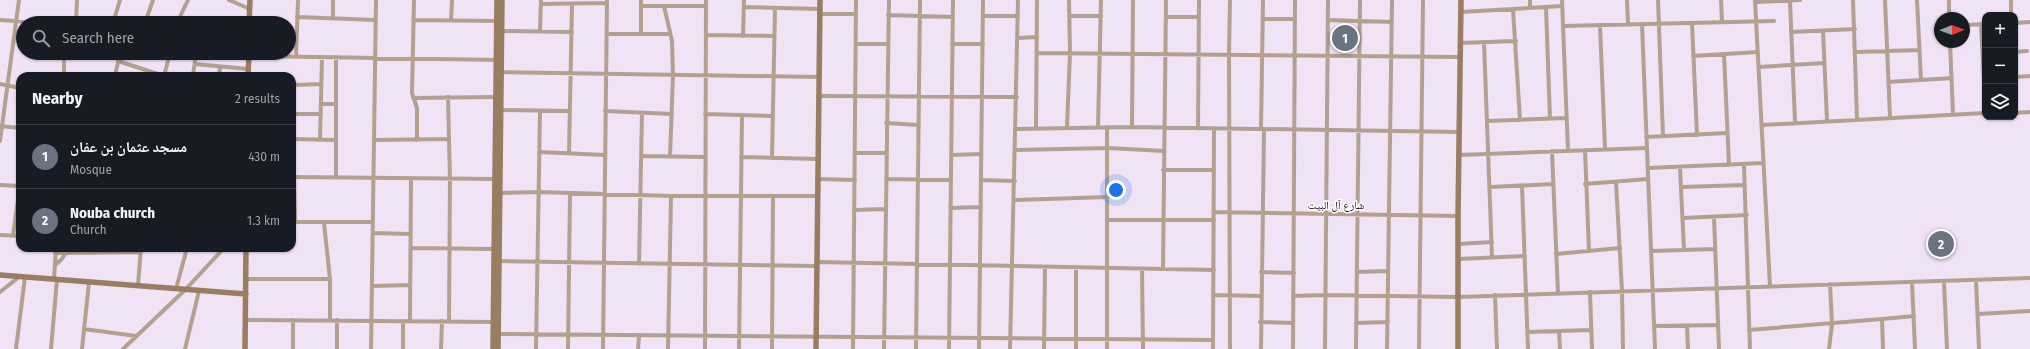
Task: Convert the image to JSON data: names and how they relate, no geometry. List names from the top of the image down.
{
  "streets": {
    "street": ["شارع آل البيت"]
  },
  "north": "right",
  "page": {
    "map_buttons": ["+", "−"],
    "search": "Search here",
    "pins": ["1", "2"],
    "heading": ["Nearby", "2 results"],
    "list": [
      {
        "mark": "1",
        "name": "مسجد عثمان بن عفان",
        "note": "Mosque",
        "value": "430 m"
      },
      {
        "mark": "2",
        "name": "Nouba church",
        "note": "Church",
        "value": "1.3 km"
      }
    ]
  }
}
